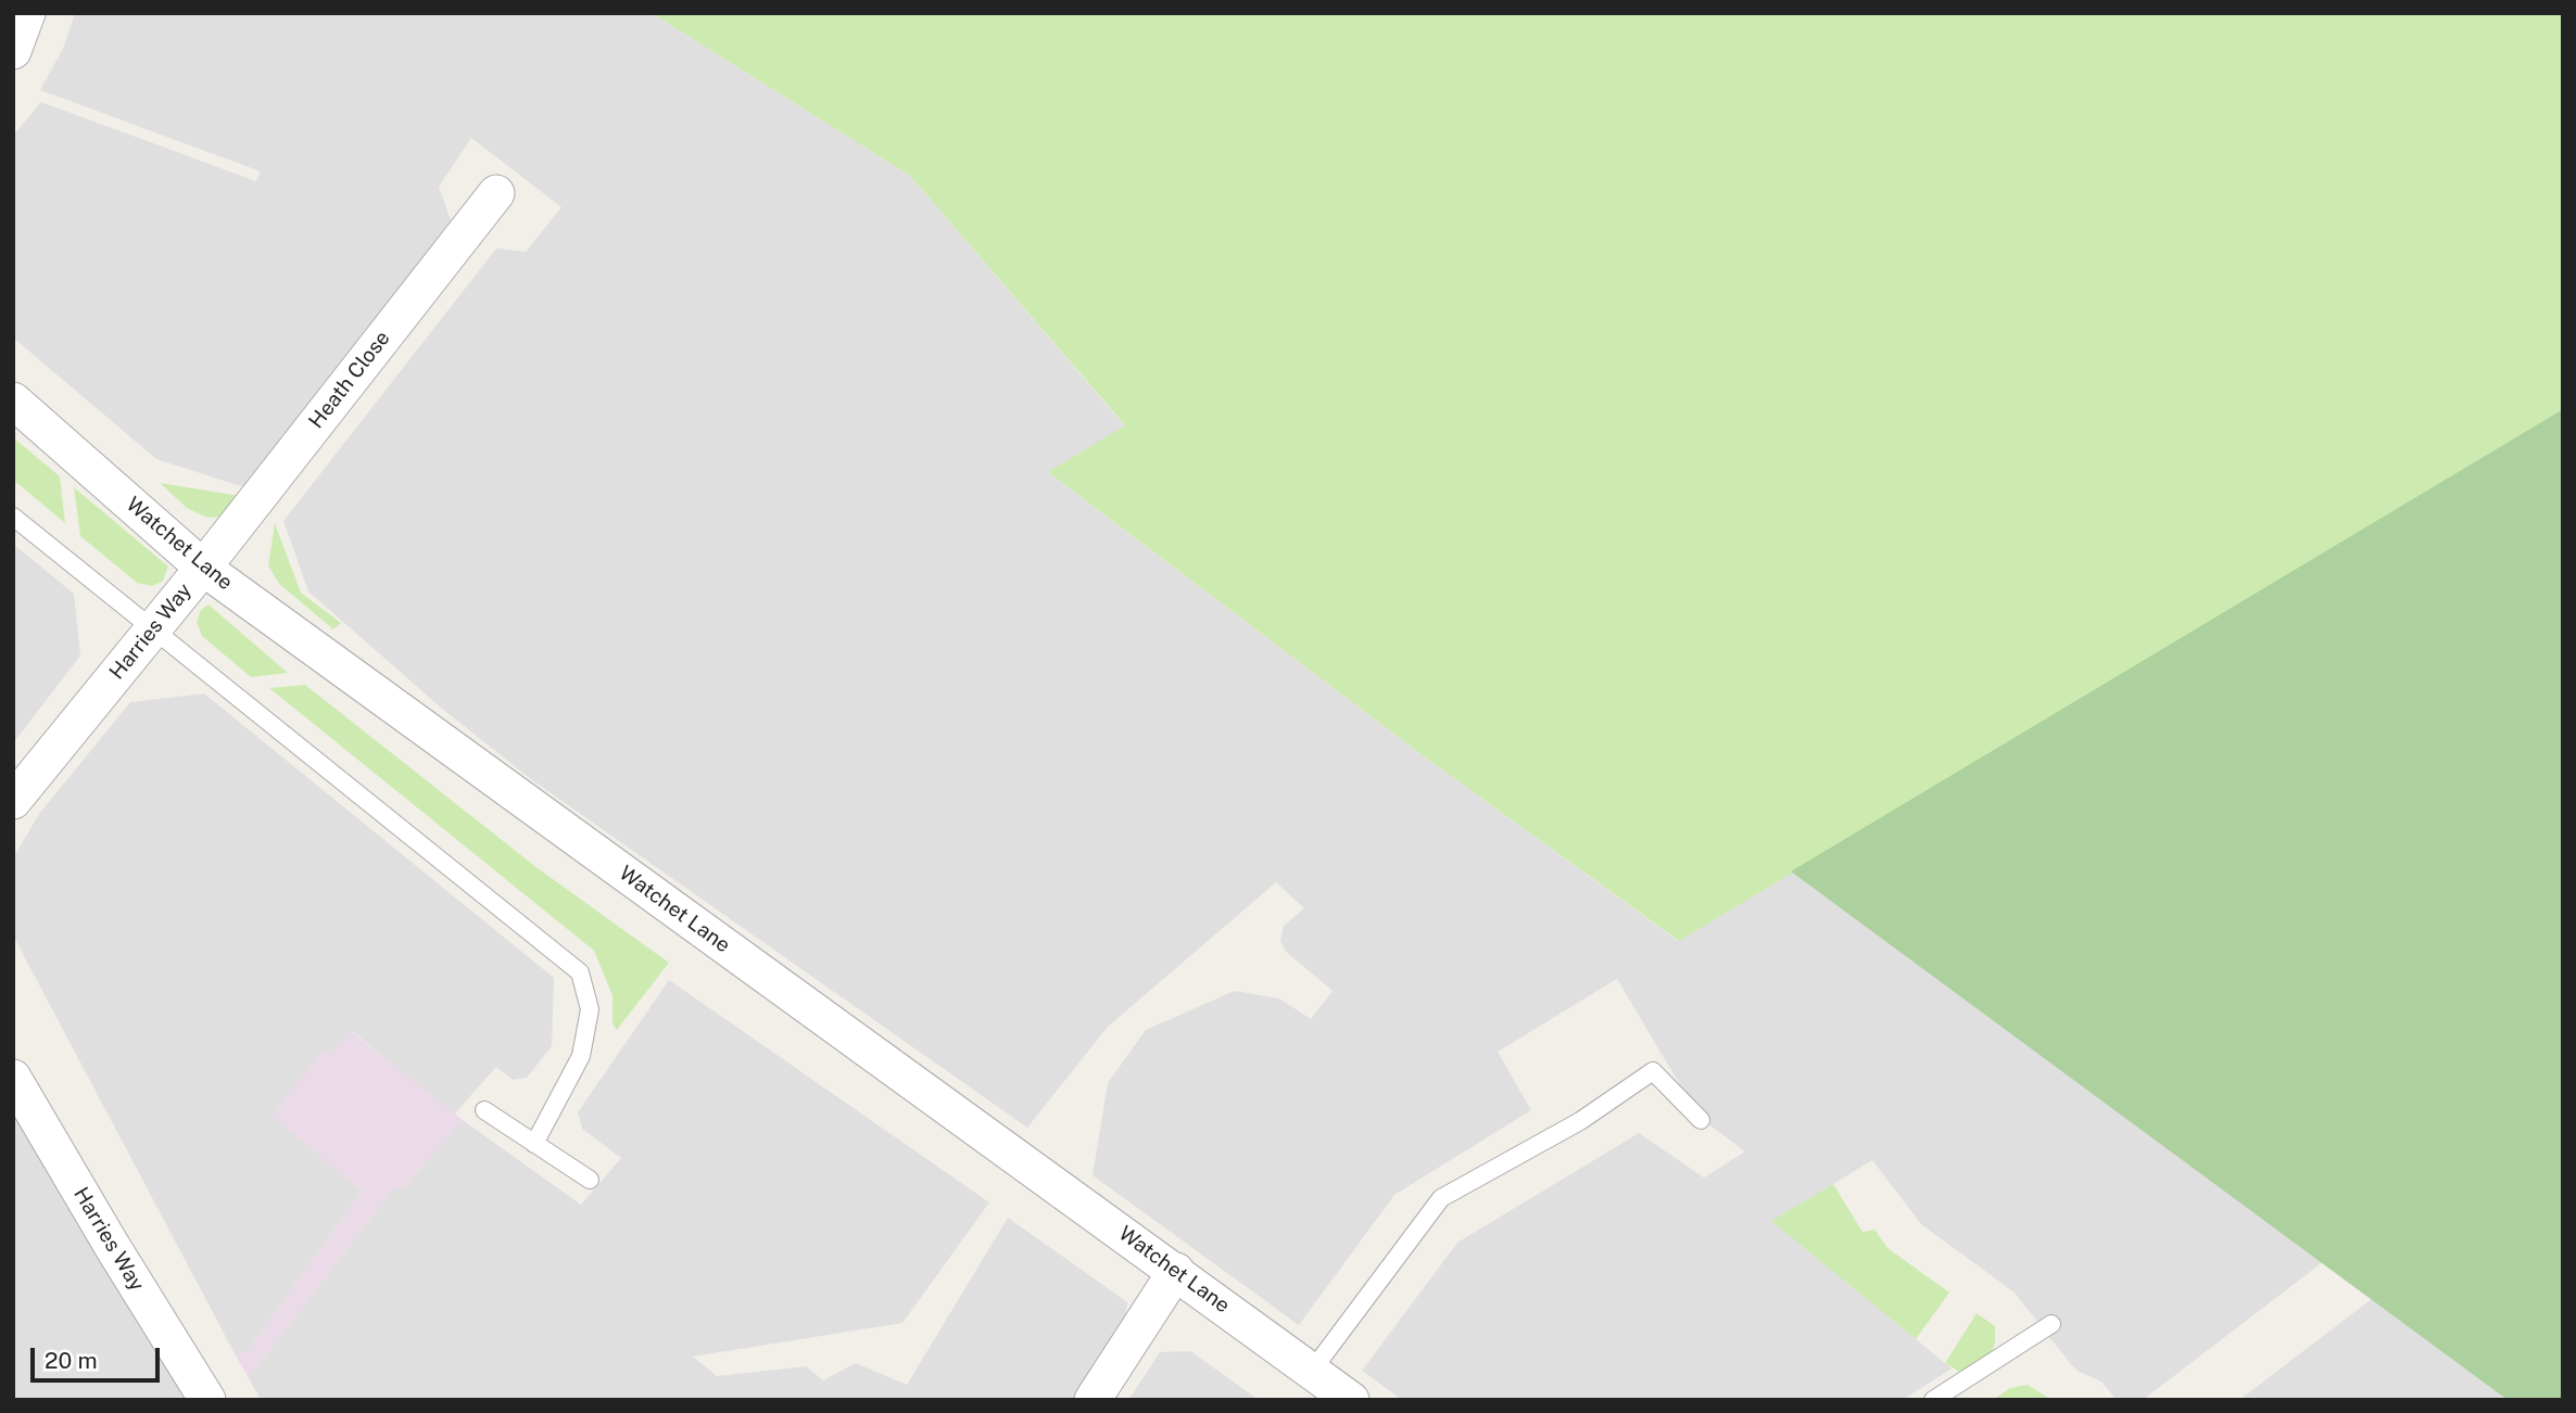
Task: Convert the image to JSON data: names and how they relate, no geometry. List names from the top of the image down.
{
  "streets": {
    "street": ["Heath Close", "Watchet Lane", "Harries Way"]
  },
  "crossings": [
    ["Heath Close", "Watchet Lane"],
    ["Heath Close", "Harries Way"],
    ["Watchet Lane", "Harries Way"]
  ],
  "scale_bar": "20 m"
}
